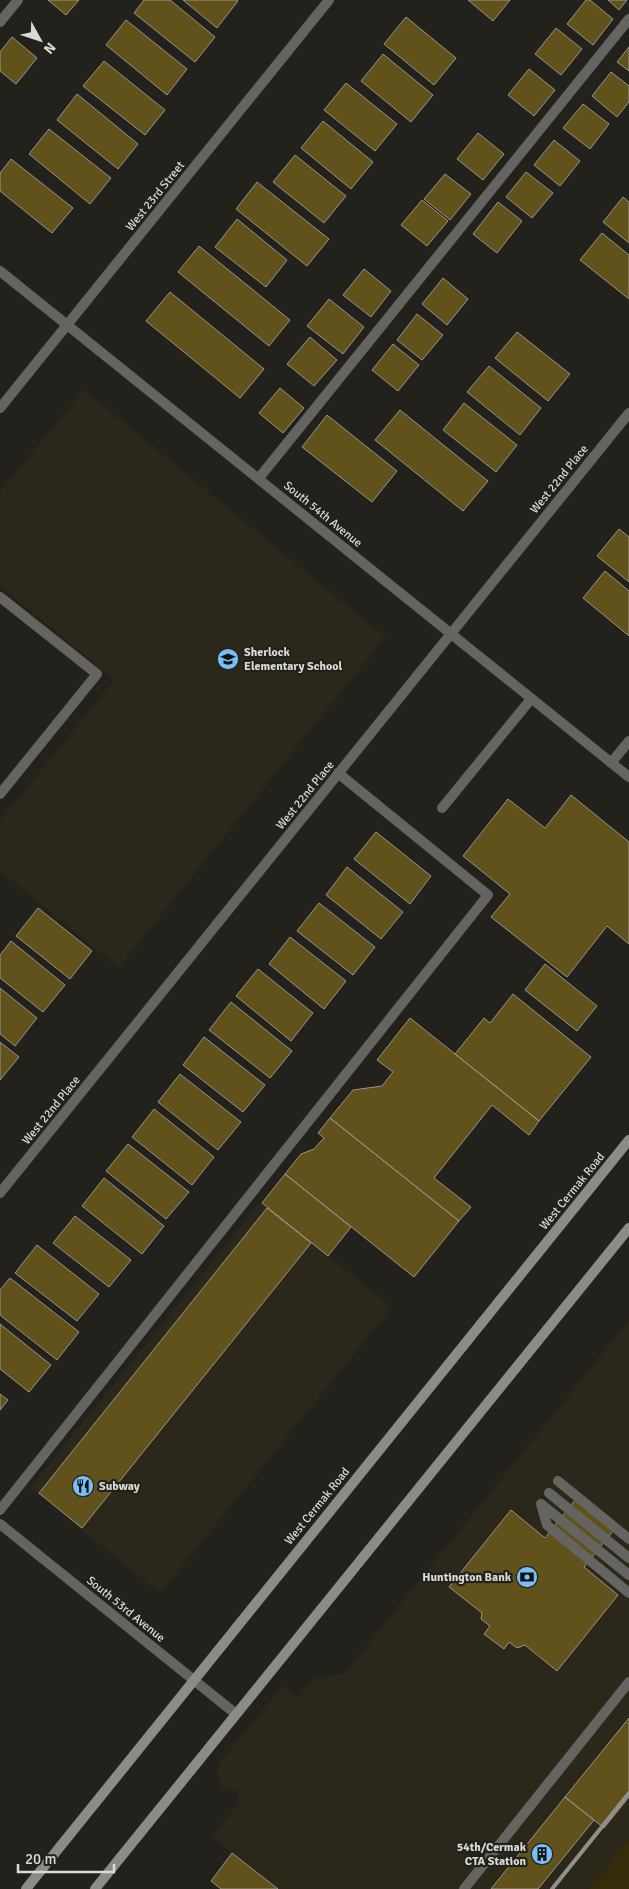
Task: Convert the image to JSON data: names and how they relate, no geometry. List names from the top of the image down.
{
  "streets": {
    "main road": ["West Cermak Road"],
    "street": [
      "West 23rd Street",
      "West 22nd Place",
      "South 54th Avenue",
      "South 53rd Avenue"
    ]
  },
  "crossings": [
    ["West 23rd Street", "South 54th Avenue"],
    ["West 22nd Place", "South 54th Avenue"],
    ["West Cermak Road", "South 53rd Avenue"]
  ],
  "places": {
    "school or university": ["Sherlock Elementary School"],
    "restaurant": ["Subway"],
    "bank": ["Huntington Bank"],
    "building": ["54th/Cermak CTA Station"]
  },
  "scale_bar": "20 m",
  "north": "bottom right"
}
